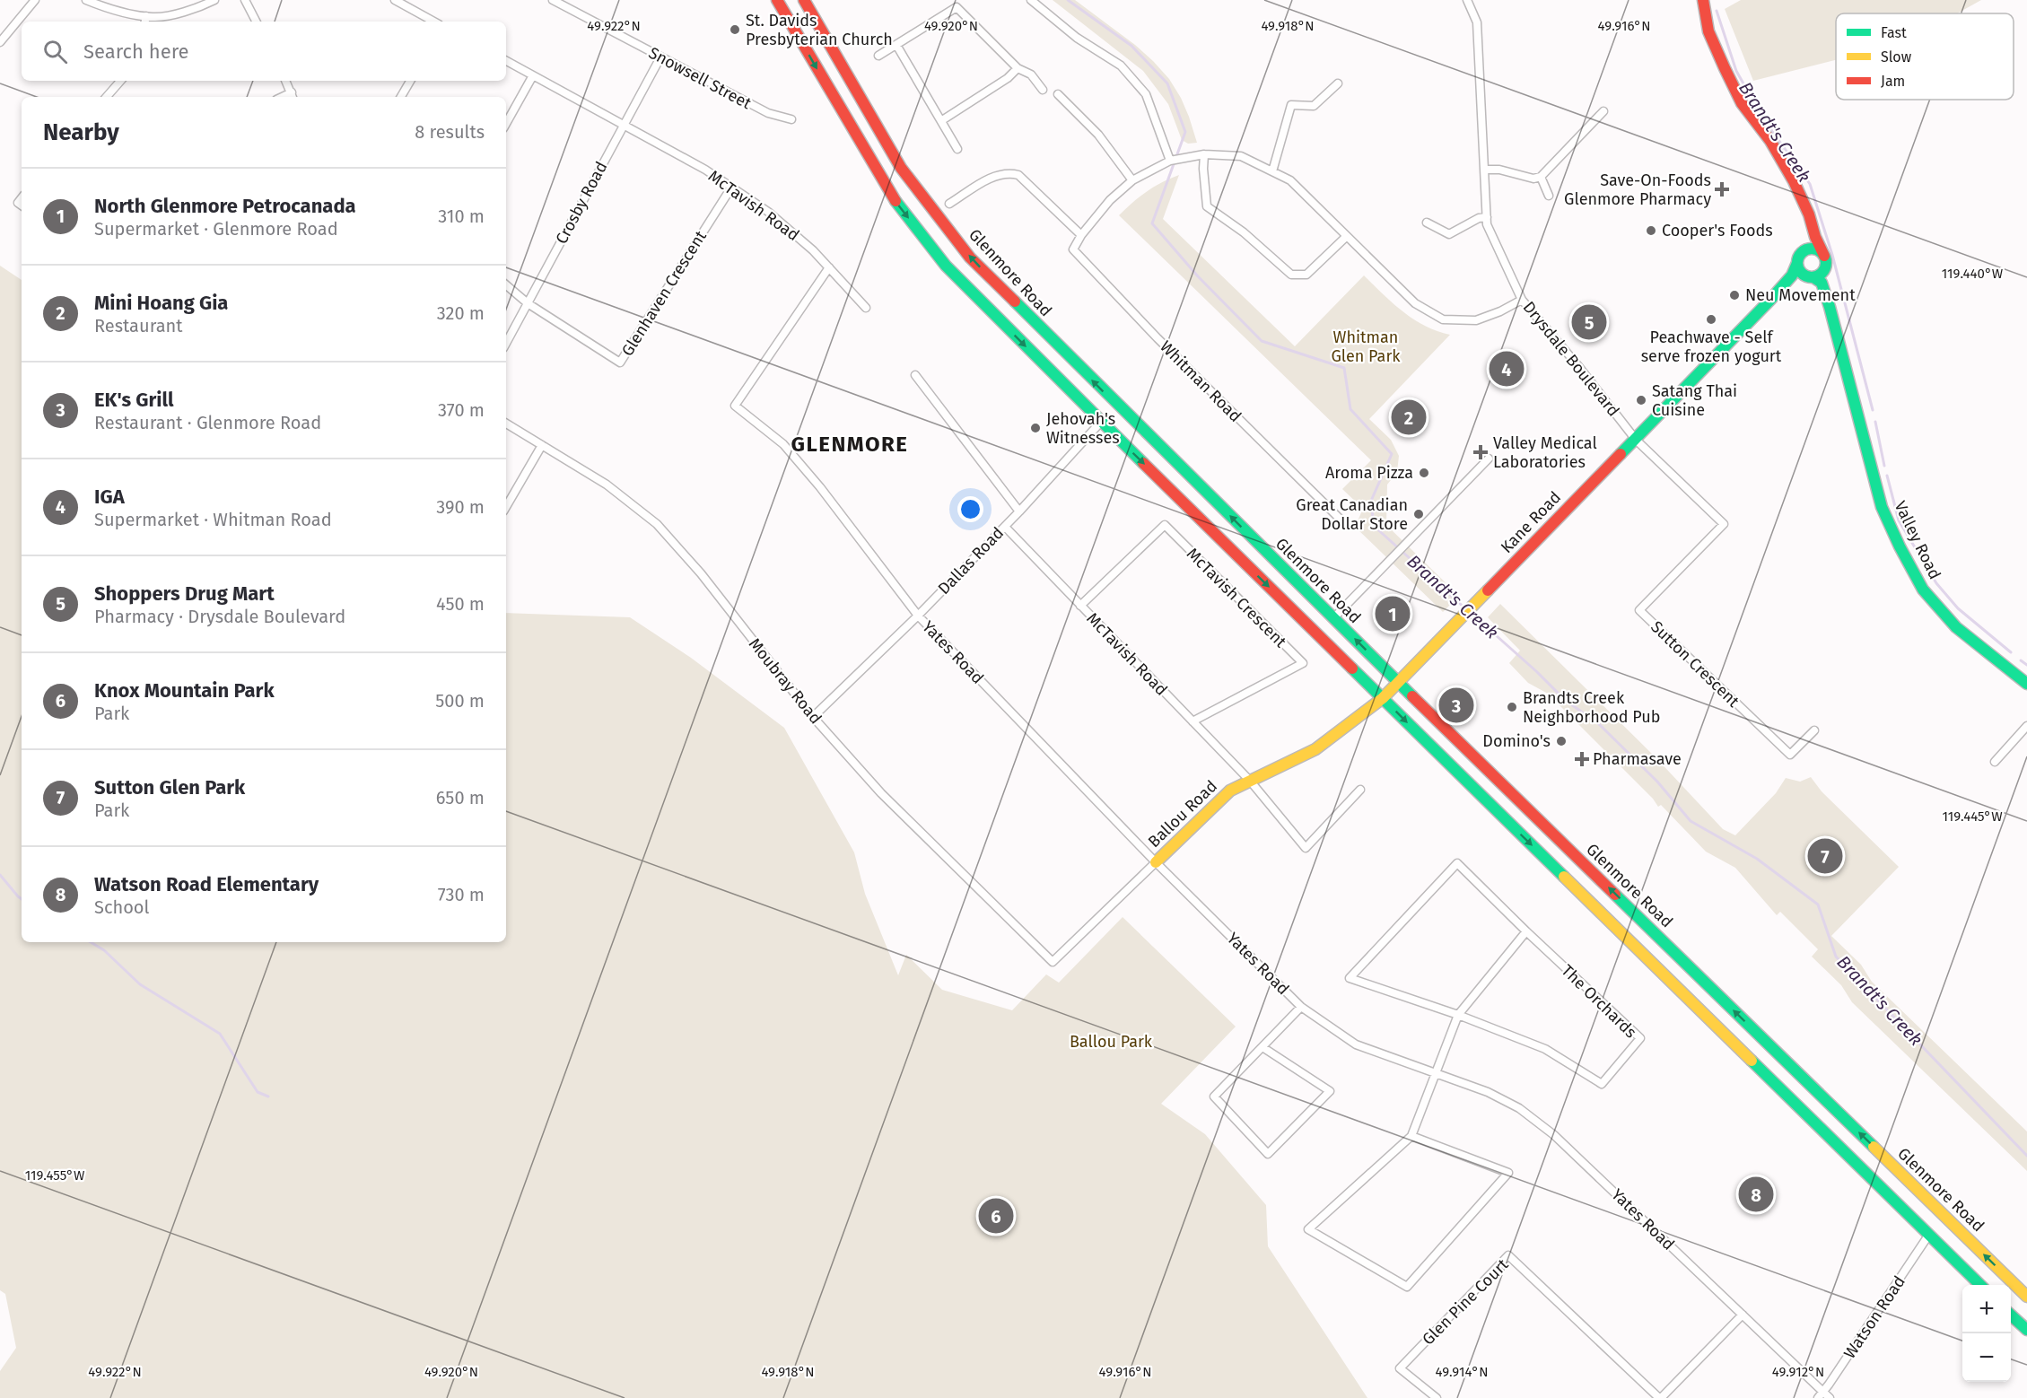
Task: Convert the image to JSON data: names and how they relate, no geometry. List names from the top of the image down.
{
  "streets": {
    "main road": [
      "Glenmore Road",
      "Kane Road",
      "Valley Road",
      "Ballou Road"
    ],
    "street": [
      "Snowsell Street",
      "Crosby Road",
      "McTavish Road",
      "Glenhaven Crescent",
      "Drysdale Boulevard",
      "Whitman Road",
      "Dallas Road",
      "McTavish Crescent",
      "Yates Road",
      "Sutton Crescent",
      "Moubray Road",
      "The Orchards",
      "Glen Pine Court",
      "Watson Road"
    ]
  },
  "crossings": [
    ["Snowsell Street", "Crosby Road"],
    ["Crosby Road", "McTavish Road"],
    ["Crosby Road", "Glenhaven Crescent"],
    ["McTavish Road", "Glenhaven Crescent"],
    ["McTavish Road", "Dallas Road"],
    ["McTavish Road", "McTavish Crescent"],
    ["McTavish Road", "Yates Road"],
    ["McTavish Road", "Ballou Road"],
    ["Glenmore Road", "Kane Road"],
    ["Drysdale Boulevard", "Kane Road"],
    ["Drysdale Boulevard", "Sutton Crescent"],
    ["Kane Road", "Valley Road"],
    ["Kane Road", "Ballou Road"],
    ["Dallas Road", "Yates Road"],
    ["Dallas Road", "Moubray Road"],
    ["Yates Road", "Ballou Road"],
    ["Yates Road", "Glen Pine Court"],
    ["Yates Road", "Watson Road"],
    ["Moubray Road", "Ballou Road"]
  ],
  "districts": ["GLENMORE"],
  "water": ["Brandt's Creek"],
  "parks": ["Whitman Glen Park", "Ballou Park"],
  "places": {
    "other": [
      "St. Davids Presbyterian Church",
      "Cooper's Foods",
      "Neu Movement",
      "Peachwave - Self serve frozen yogurt",
      "Satang Thai Cuisine",
      "Jehovah's Witnesses",
      "Aroma Pizza",
      "Great Canadian Dollar Store",
      "Brandts Creek Neighborhood Pub",
      "Domino's"
    ],
    "health": ["Save-On-Foods Glenmore Pharmacy", "Valley Medical Laboratories", "Pharmasave"]
  },
  "legend": ["Fast", "Slow", "Jam"],
  "page": {
    "search": "Search here",
    "heading": ["Nearby", "8 results"],
    "list": [
      {
        "mark": "1",
        "name": "North Glenmore Petrocanada",
        "note": "Supermarket · Glenmore Road",
        "value": "310 m"
      },
      {
        "mark": "2",
        "name": "Mini Hoang Gia",
        "note": "Restaurant",
        "value": "320 m"
      },
      {
        "mark": "3",
        "name": "EK's Grill",
        "note": "Restaurant · Glenmore Road",
        "value": "370 m"
      },
      {
        "mark": "4",
        "name": "IGA",
        "note": "Supermarket · Whitman Road",
        "value": "390 m"
      },
      {
        "mark": "5",
        "name": "Shoppers Drug Mart",
        "note": "Pharmacy · Drysdale Boulevard",
        "value": "450 m"
      },
      {
        "mark": "6",
        "name": "Knox Mountain Park",
        "note": "Park",
        "value": "500 m"
      },
      {
        "mark": "7",
        "name": "Sutton Glen Park",
        "note": "Park",
        "value": "650 m"
      },
      {
        "mark": "8",
        "name": "Watson Road Elementary",
        "note": "School",
        "value": "730 m"
      }
    ],
    "pins": [
      "5",
      "4",
      "2",
      "1",
      "3",
      "7",
      "8",
      "6"
    ],
    "map_buttons": ["+", "−"]
  },
  "coordinates": [
    "49.920°N",
    "49.922°N",
    "49.918°N",
    "49.916°N",
    "119.440°W",
    "119.445°W",
    "119.455°W",
    "49.914°N",
    "49.912°N"
  ]
}
